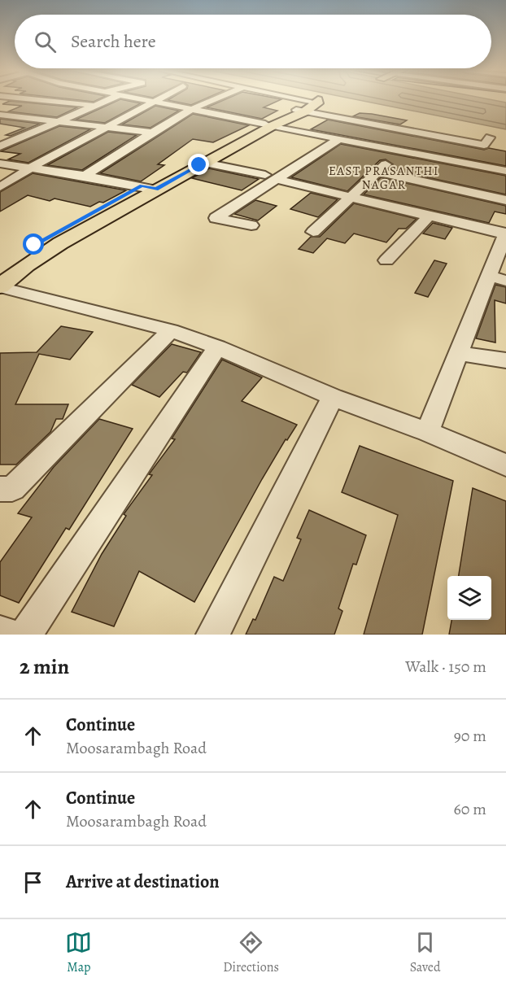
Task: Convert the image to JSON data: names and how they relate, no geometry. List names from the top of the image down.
{
  "districts": ["EAST PRASANTHI NAGAR"],
  "page": {
    "search": "Search here",
    "heading": ["2 min", "Walk · 150 m"],
    "list": [
      ["Continue", "Moosarambagh Road", "90 m"],
      ["Continue", "Moosarambagh Road", "60 m"],
      "Arrive at destination"
    ],
    "nav": ["Map", "Directions", "Saved"]
  }
}
